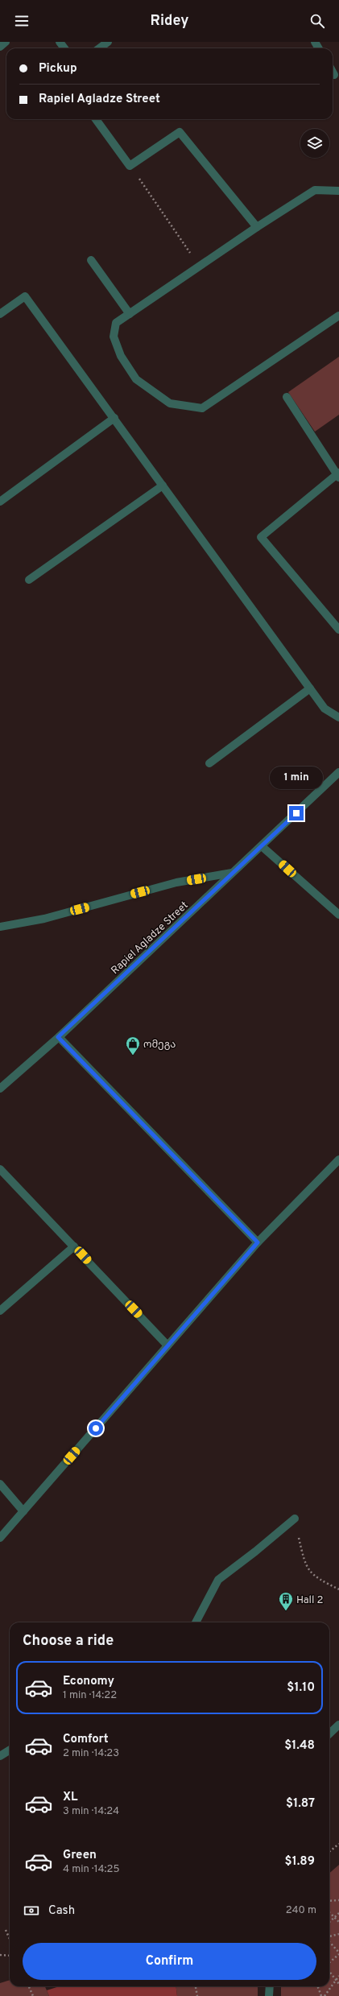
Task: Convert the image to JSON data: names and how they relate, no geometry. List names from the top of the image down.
{
  "streets": {
    "street": ["Rapiel Agladze Street"]
  },
  "places": {
    "shop": ["ომეგა"],
    "building": ["Hall 2"]
  },
  "page": {
    "header": "Ridey",
    "banner": ["Pickup", "Rapiel Agladze Street"],
    "bubble": "1 min",
    "heading": "Choose a ride",
    "list": [
      {
        "name": "Economy",
        "note": "1 min · 14:22",
        "value": "$1.10"
      },
      {
        "name": "Comfort",
        "note": "2 min · 14:23",
        "value": "$1.48"
      },
      {
        "name": "XL",
        "note": "3 min · 14:24",
        "value": "$1.87"
      },
      {
        "name": "Green",
        "note": "4 min · 14:25",
        "value": "$1.89"
      }
    ],
    "pay": ["Cash", "240 m"],
    "buttons": "Confirm"
  }
}
